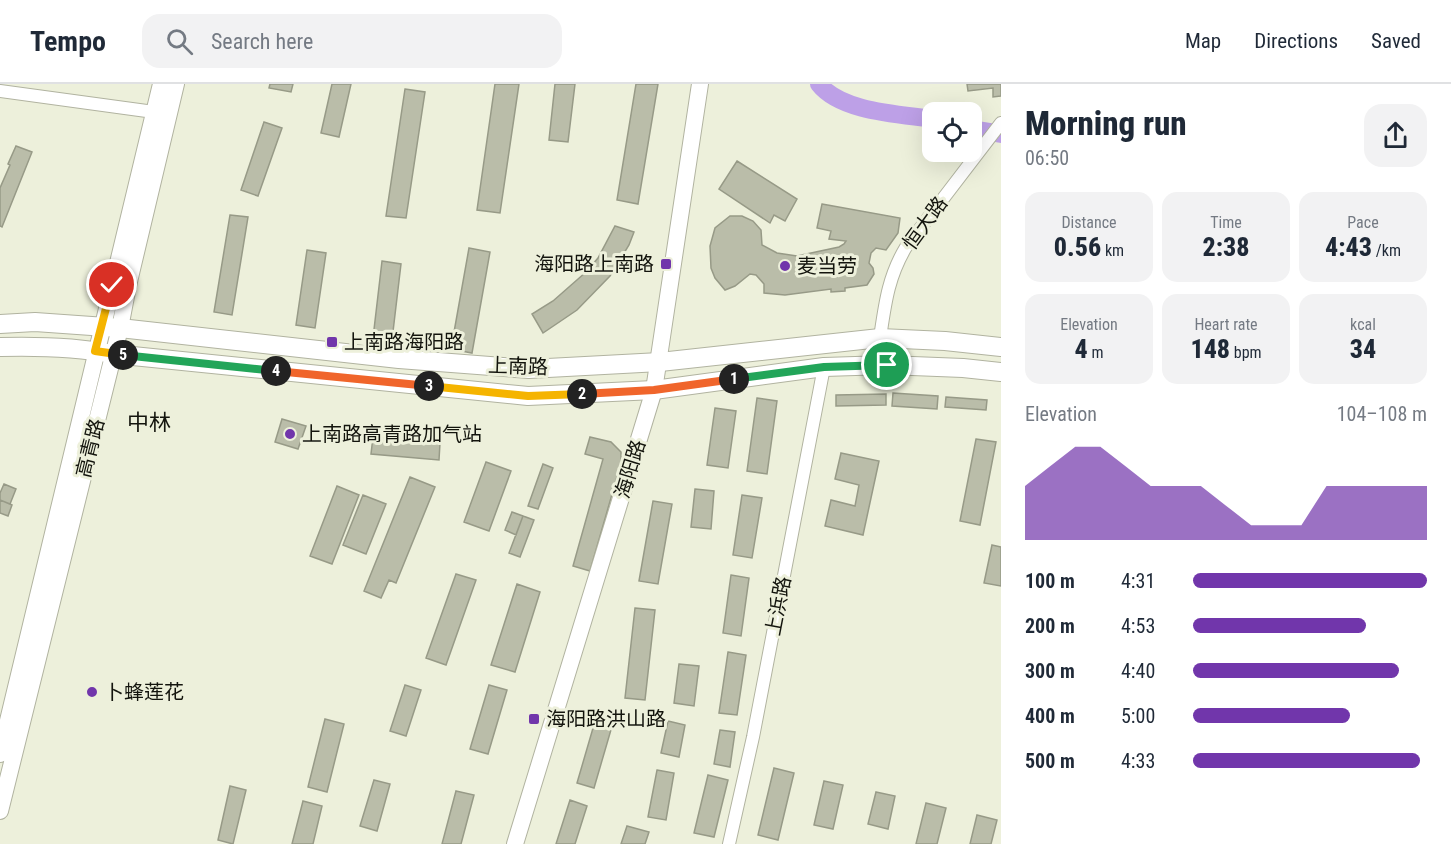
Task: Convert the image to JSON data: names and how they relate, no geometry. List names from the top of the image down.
{
  "streets": {
    "main road": ["上南路", "高青路", "海阳路"],
    "street": ["恒大路", "上浜路"]
  },
  "crossings": [
    ["恒大路", "上南路"],
    ["上南路", "高青路"],
    ["上南路", "海阳路"],
    ["上南路", "上浜路"]
  ],
  "districts": ["中林"],
  "places": {
    "transit": ["海阳路上南路", "上南路海阳路", "海阳路洪山路"],
    "other": ["麦当劳", "上南路高青路加气站", "卜蜂莲花"]
  },
  "page": {
    "header": "Tempo",
    "search": "Search here",
    "nav": ["Map", "Directions", "Saved"],
    "heading": ["Morning run", "06:50"],
    "stats": [
      ["Distance", "0.56 km"],
      ["Time", "2:38"],
      ["Pace", "4:43 /km"],
      ["Elevation", "4 m"],
      ["Heart rate", "148 bpm"],
      ["kcal", "34"]
    ],
    "pins": [
      "5",
      "4",
      "1",
      "3",
      "2"
    ],
    "chart": ["Elevation", "104–108 m"],
    "list": [
      {
        "name": "100 m",
        "note": "4:31"
      },
      {
        "name": "200 m",
        "note": "4:53"
      },
      {
        "name": "300 m",
        "note": "4:40"
      },
      {
        "name": "400 m",
        "note": "5:00"
      },
      {
        "name": "500 m",
        "note": "4:33"
      }
    ]
  }
}
